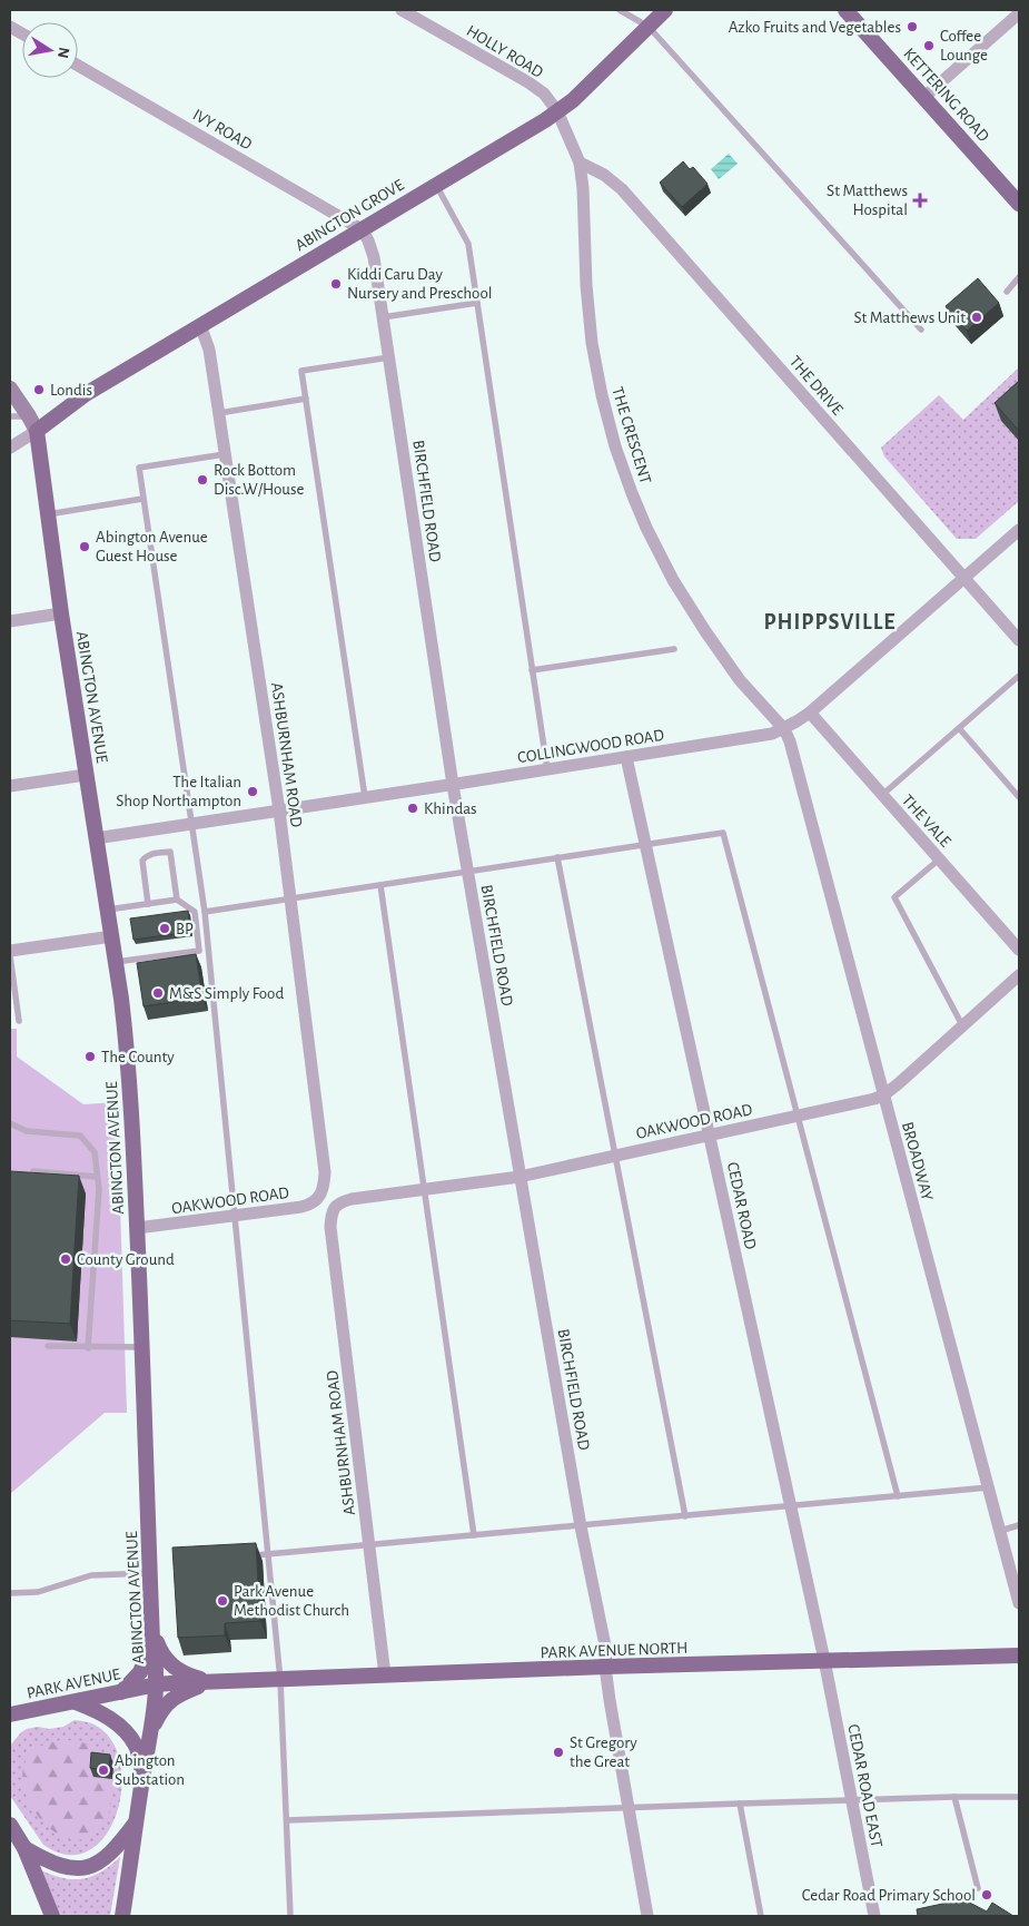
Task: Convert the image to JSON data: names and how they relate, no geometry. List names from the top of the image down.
{
  "streets": {
    "main road": [
      "KETTERING ROAD",
      "ABINGTON GROVE",
      "ABINGTON AVENUE",
      "PARK AVENUE NORTH",
      "PARK AVENUE"
    ],
    "street": [
      "HOLLY ROAD",
      "IVY ROAD",
      "THE DRIVE",
      "THE CRESCENT",
      "BIRCHFIELD ROAD",
      "COLLINGWOOD ROAD",
      "ASHBURNHAM ROAD",
      "THE VALE",
      "OAKWOOD ROAD",
      "BROADWAY",
      "CEDAR ROAD",
      "CEDAR ROAD EAST"
    ]
  },
  "crossings": [
    ["HOLLY ROAD", "ABINGTON GROVE"],
    ["HOLLY ROAD", "THE CRESCENT"],
    ["IVY ROAD", "ABINGTON GROVE"],
    ["IVY ROAD", "BIRCHFIELD ROAD"],
    ["ABINGTON GROVE", "THE CRESCENT"],
    ["ABINGTON GROVE", "BIRCHFIELD ROAD"],
    ["ABINGTON GROVE", "ABINGTON AVENUE"],
    ["ABINGTON GROVE", "ASHBURNHAM ROAD"],
    ["THE DRIVE", "THE CRESCENT"],
    ["THE DRIVE", "COLLINGWOOD ROAD"],
    ["THE CRESCENT", "COLLINGWOOD ROAD"],
    ["THE CRESCENT", "BROADWAY"],
    ["BIRCHFIELD ROAD", "COLLINGWOOD ROAD"],
    ["BIRCHFIELD ROAD", "OAKWOOD ROAD"],
    ["BIRCHFIELD ROAD", "PARK AVENUE NORTH"],
    ["ABINGTON AVENUE", "COLLINGWOOD ROAD"],
    ["ABINGTON AVENUE", "OAKWOOD ROAD"],
    ["ABINGTON AVENUE", "PARK AVENUE"],
    ["COLLINGWOOD ROAD", "ASHBURNHAM ROAD"],
    ["COLLINGWOOD ROAD", "THE VALE"],
    ["COLLINGWOOD ROAD", "BROADWAY"],
    ["COLLINGWOOD ROAD", "CEDAR ROAD"],
    ["ASHBURNHAM ROAD", "OAKWOOD ROAD"],
    ["ASHBURNHAM ROAD", "PARK AVENUE NORTH"],
    ["OAKWOOD ROAD", "BROADWAY"],
    ["OAKWOOD ROAD", "CEDAR ROAD"],
    ["CEDAR ROAD", "PARK AVENUE NORTH"],
    ["CEDAR ROAD", "CEDAR ROAD EAST"],
    ["PARK AVENUE NORTH", "PARK AVENUE"],
    ["PARK AVENUE NORTH", "CEDAR ROAD EAST"]
  ],
  "districts": ["PHIPPSVILLE"],
  "places": {
    "other": [
      "Azko Fruits and Vegetables",
      "Coffee Lounge",
      "Kiddi Caru Day Nursery and Preschool",
      "St Matthews Unit",
      "Londis",
      "Rock Bottom Disc.W/House",
      "Abington Avenue Guest House",
      "The Italian Shop Northampton",
      "Khindas",
      "BP",
      "M&S Simply Food",
      "The County",
      "County Ground",
      "Park Avenue Methodist Church",
      "St Gregory the Great",
      "Abington Substation",
      "Cedar Road Primary School"
    ],
    "health": ["St Matthews Hospital"]
  },
  "north": "right"
}
